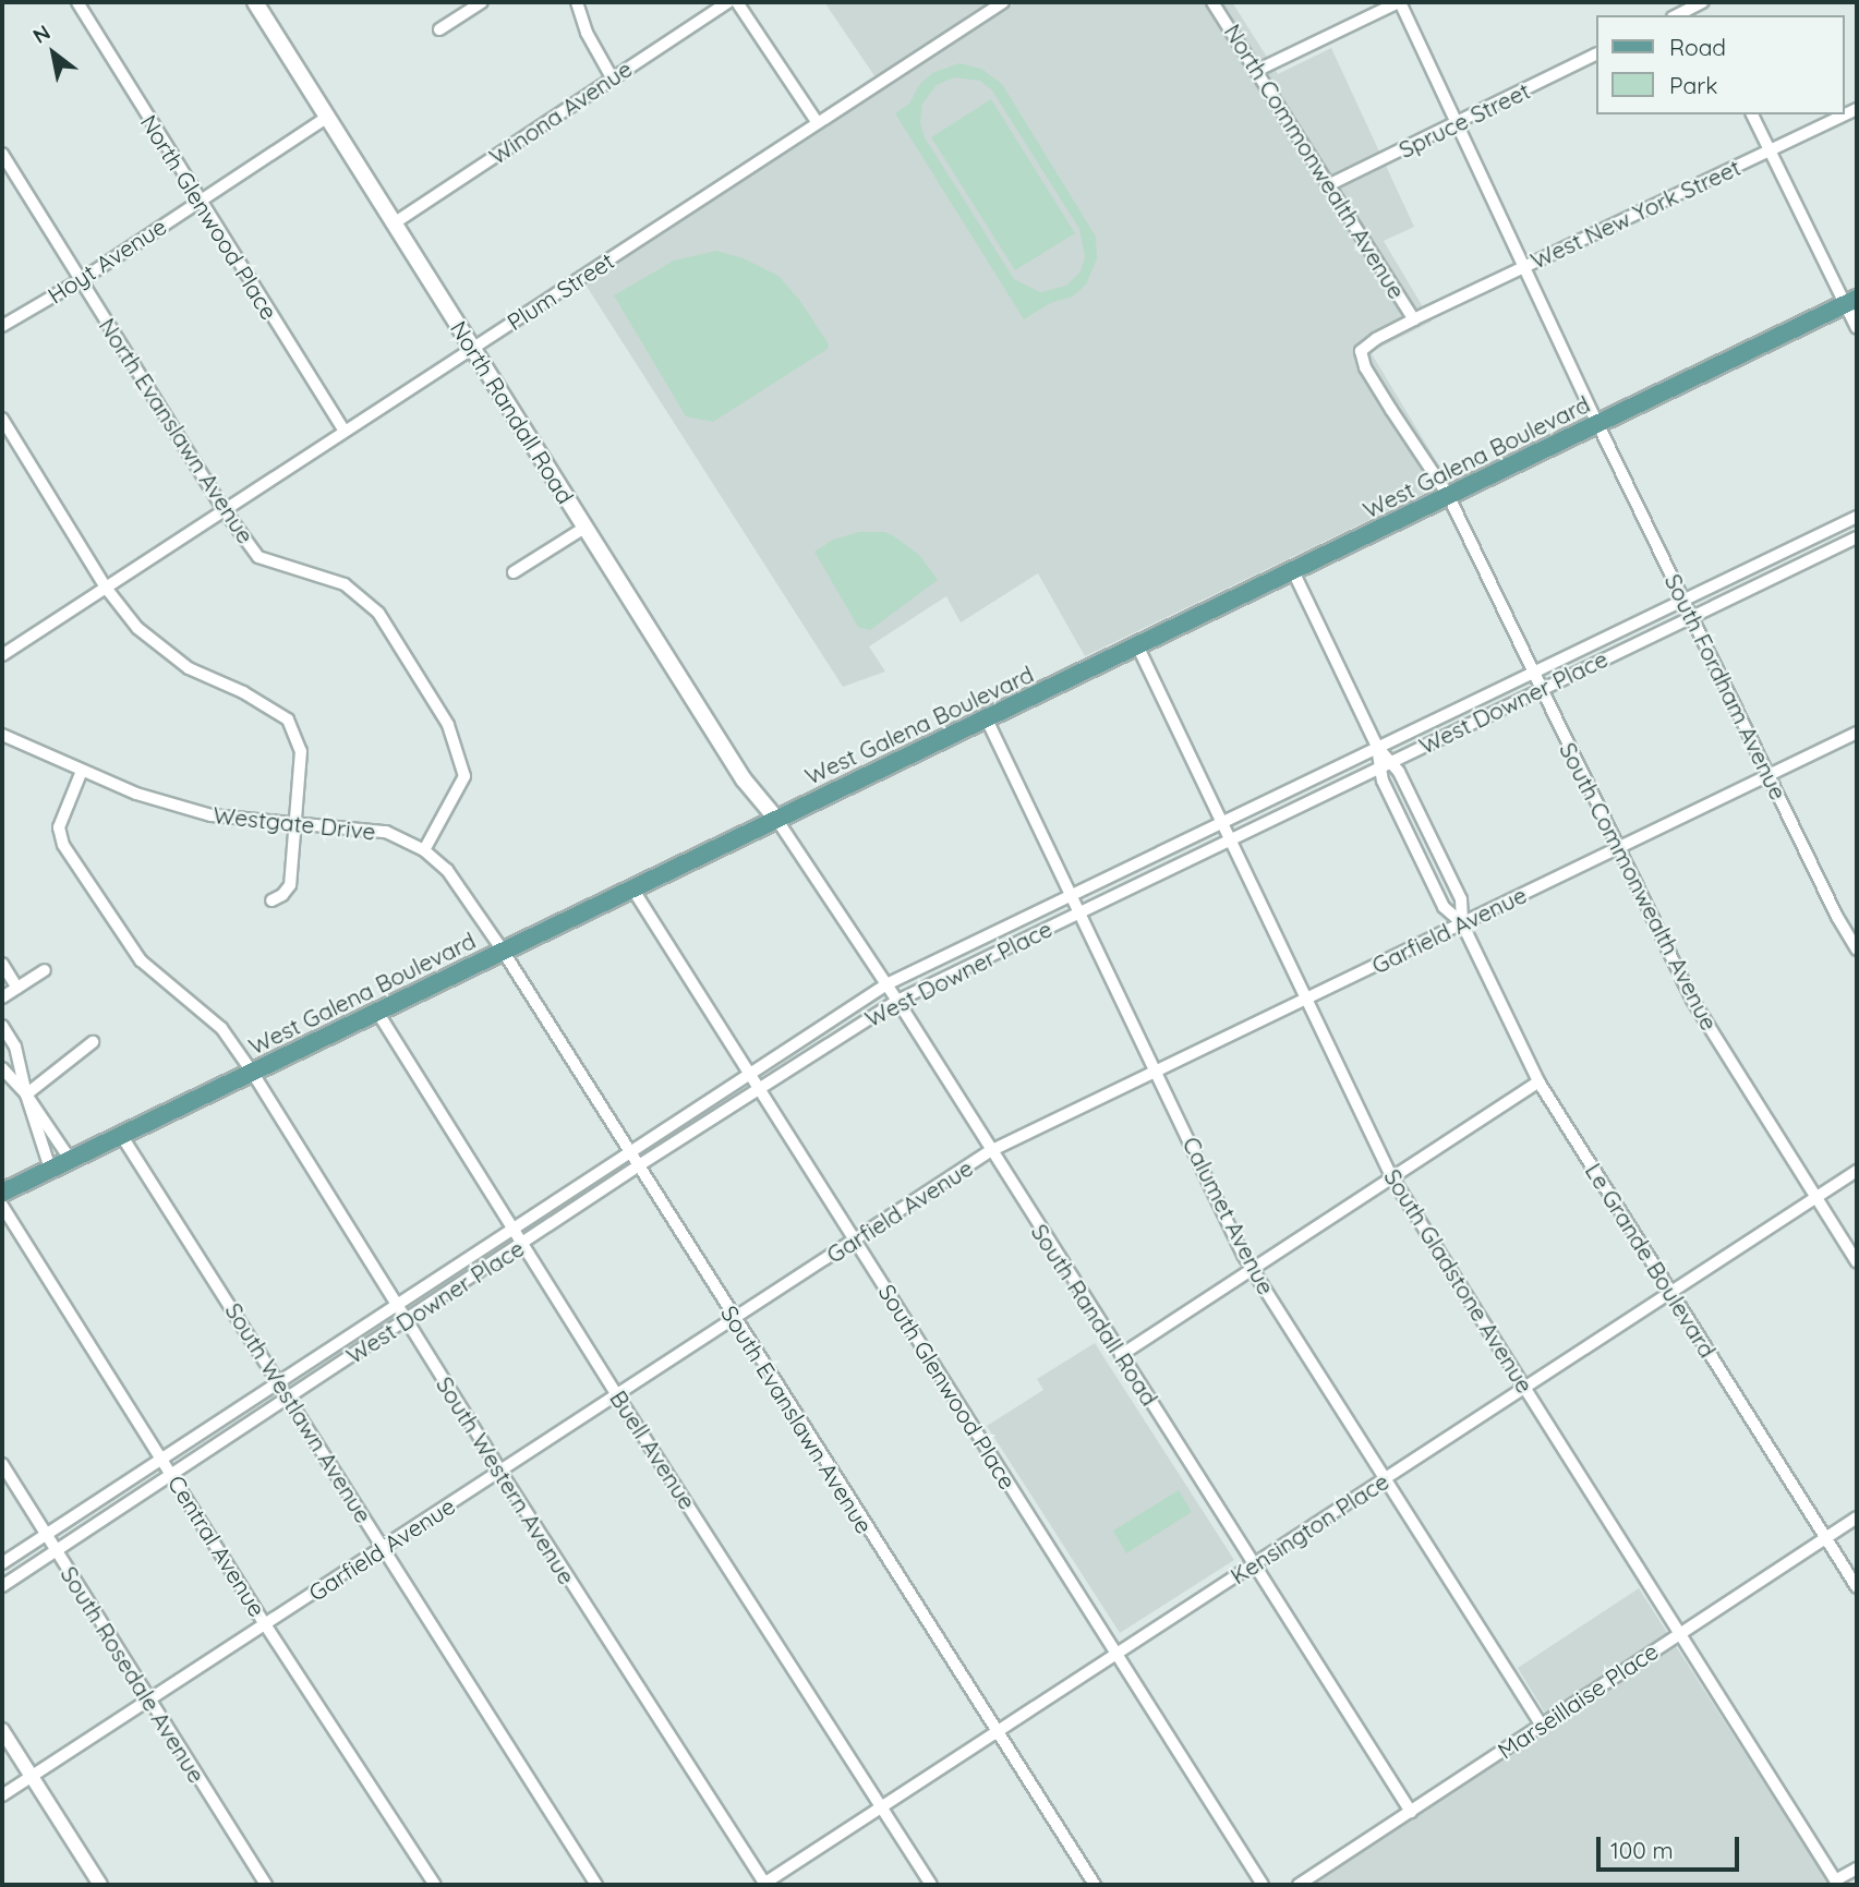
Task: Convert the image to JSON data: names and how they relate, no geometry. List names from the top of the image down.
{
  "streets": {
    "main road": ["North Randall Road", "West Galena Boulevard"],
    "street": [
      "Winona Avenue",
      "Spruce Street",
      "North Commonwealth Avenue",
      "West New York Street",
      "North Glenwood Place",
      "Hoyt Avenue",
      "Plum Street",
      "North Evanslawn Avenue",
      "South Fordham Avenue",
      "West Downer Place",
      "Westgate Drive",
      "South Commonwealth Avenue",
      "Garfield Avenue",
      "Calumet Avenue",
      "Le Grande Boulevard",
      "South Gladstone Avenue",
      "South Randall Road",
      "South Glenwood Place",
      "South Westlawn Avenue",
      "South Evanslawn Avenue",
      "Buell Avenue",
      "South Western Avenue",
      "Kensington Place",
      "Central Avenue",
      "South Rosedale Avenue",
      "Marseillaise Place"
    ]
  },
  "crossings": [
    ["Winona Avenue", "North Randall Road"],
    ["Spruce Street", "North Commonwealth Avenue"],
    ["Spruce Street", "South Fordham Avenue"],
    ["North Commonwealth Avenue", "West New York Street"],
    ["North Commonwealth Avenue", "West Galena Boulevard"],
    ["North Commonwealth Avenue", "South Commonwealth Avenue"],
    ["West New York Street", "South Fordham Avenue"],
    ["North Glenwood Place", "Hoyt Avenue"],
    ["North Glenwood Place", "Plum Street"],
    ["Hoyt Avenue", "North Randall Road"],
    ["Hoyt Avenue", "North Evanslawn Avenue"],
    ["Plum Street", "North Randall Road"],
    ["Plum Street", "North Evanslawn Avenue"],
    ["North Randall Road", "West Galena Boulevard"],
    ["North Randall Road", "South Randall Road"],
    ["North Evanslawn Avenue", "Westgate Drive"],
    ["West Galena Boulevard", "South Fordham Avenue"],
    ["West Galena Boulevard", "Westgate Drive"],
    ["West Galena Boulevard", "South Commonwealth Avenue"],
    ["West Galena Boulevard", "Calumet Avenue"],
    ["West Galena Boulevard", "Le Grande Boulevard"],
    ["West Galena Boulevard", "South Gladstone Avenue"],
    ["West Galena Boulevard", "South Randall Road"],
    ["West Galena Boulevard", "South Glenwood Place"],
    ["West Galena Boulevard", "South Westlawn Avenue"],
    ["West Galena Boulevard", "South Evanslawn Avenue"],
    ["West Galena Boulevard", "Buell Avenue"],
    ["West Galena Boulevard", "South Western Avenue"],
    ["South Fordham Avenue", "West Downer Place"],
    ["South Fordham Avenue", "Garfield Avenue"],
    ["West Downer Place", "South Commonwealth Avenue"],
    ["West Downer Place", "Calumet Avenue"],
    ["West Downer Place", "Le Grande Boulevard"],
    ["West Downer Place", "South Gladstone Avenue"],
    ["West Downer Place", "South Randall Road"],
    ["West Downer Place", "South Glenwood Place"],
    ["West Downer Place", "South Westlawn Avenue"],
    ["West Downer Place", "South Evanslawn Avenue"],
    ["West Downer Place", "Buell Avenue"],
    ["West Downer Place", "South Western Avenue"],
    ["West Downer Place", "Central Avenue"],
    ["West Downer Place", "South Rosedale Avenue"],
    ["Westgate Drive", "South Evanslawn Avenue"],
    ["Westgate Drive", "South Western Avenue"],
    ["South Commonwealth Avenue", "Garfield Avenue"],
    ["South Commonwealth Avenue", "Kensington Place"],
    ["Garfield Avenue", "Calumet Avenue"],
    ["Garfield Avenue", "Le Grande Boulevard"],
    ["Garfield Avenue", "South Gladstone Avenue"],
    ["Garfield Avenue", "South Randall Road"],
    ["Garfield Avenue", "South Glenwood Place"],
    ["Garfield Avenue", "South Westlawn Avenue"],
    ["Garfield Avenue", "South Evanslawn Avenue"],
    ["Garfield Avenue", "Buell Avenue"],
    ["Garfield Avenue", "South Western Avenue"],
    ["Garfield Avenue", "Central Avenue"],
    ["Garfield Avenue", "South Rosedale Avenue"],
    ["Calumet Avenue", "Kensington Place"],
    ["Calumet Avenue", "Marseillaise Place"],
    ["Le Grande Boulevard", "Kensington Place"],
    ["Le Grande Boulevard", "Marseillaise Place"],
    ["South Gladstone Avenue", "Kensington Place"],
    ["South Gladstone Avenue", "Marseillaise Place"],
    ["South Randall Road", "Kensington Place"],
    ["South Randall Road", "Marseillaise Place"],
    ["South Glenwood Place", "Kensington Place"],
    ["South Evanslawn Avenue", "Kensington Place"],
    ["Buell Avenue", "Kensington Place"],
    ["South Western Avenue", "Kensington Place"]
  ],
  "legend": ["Road", "Park"],
  "scale_bar": "100 m",
  "north": "top left"
}
